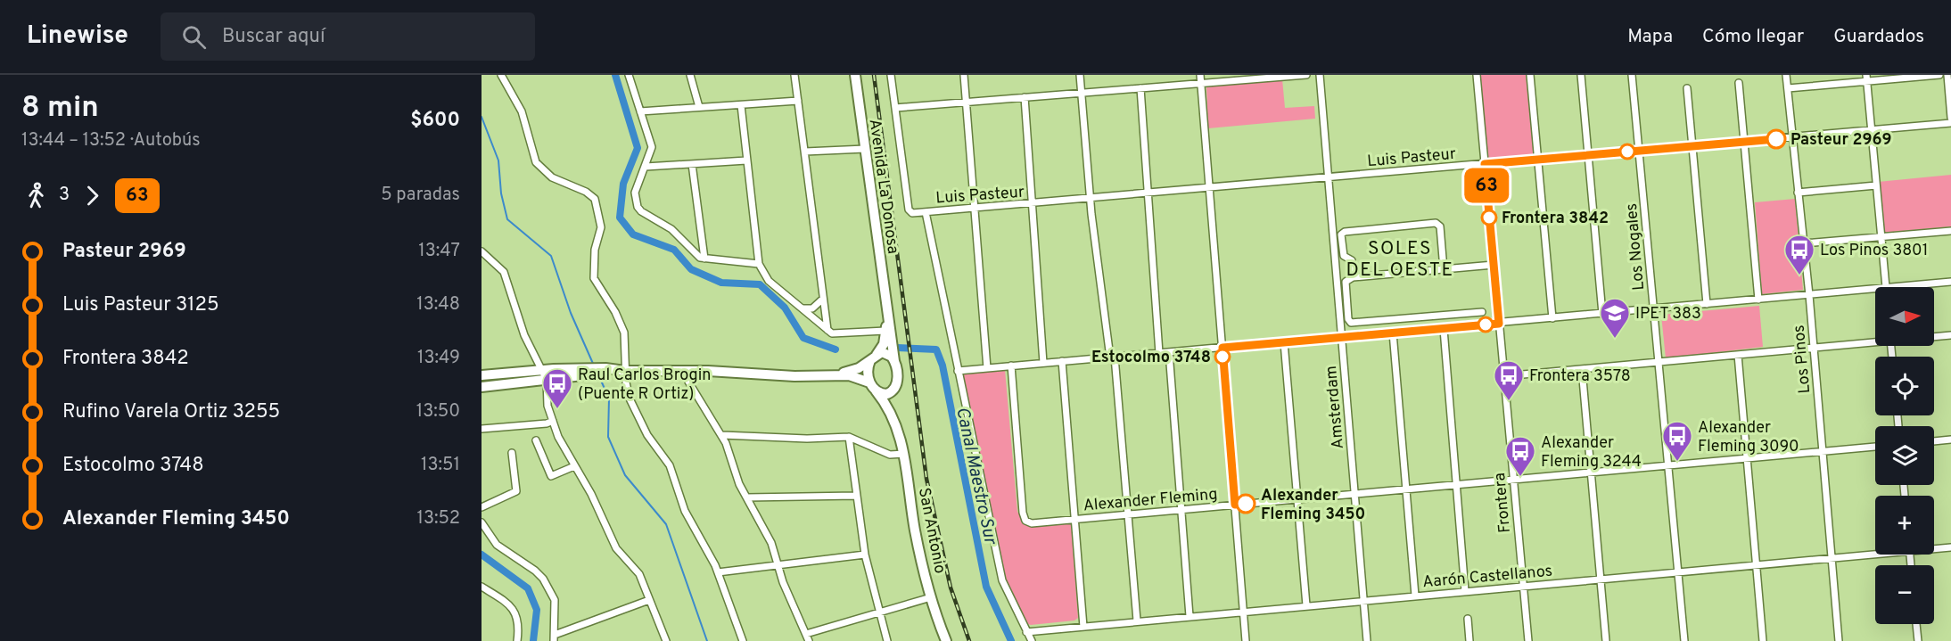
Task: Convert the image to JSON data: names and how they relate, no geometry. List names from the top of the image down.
{
  "streets": {
    "main road": ["Avenida La Donosa", "San Antonio"],
    "street": [
      "Luis Pasteur",
      "Los Nogales",
      "Los Pinos",
      "Amsterdam",
      "Alexander Fleming",
      "Frontera",
      "Aarón Castellanos"
    ]
  },
  "crossings": [
    ["Luis Pasteur", "Los Nogales"],
    ["Luis Pasteur", "Los Pinos"],
    ["Luis Pasteur", "Amsterdam"],
    ["Luis Pasteur", "Frontera"],
    ["Avenida La Donosa", "San Antonio"],
    ["Los Nogales", "Alexander Fleming"],
    ["Los Nogales", "Aarón Castellanos"],
    ["Los Pinos", "Alexander Fleming"],
    ["Los Pinos", "Aarón Castellanos"],
    ["Amsterdam", "Alexander Fleming"],
    ["Amsterdam", "Aarón Castellanos"],
    ["Alexander Fleming", "Frontera"],
    ["Frontera", "Aarón Castellanos"]
  ],
  "districts": ["SOLES DEL OESTE"],
  "water": ["Canal Maestro Sur"],
  "places": {
    "other": [
      "Pasteur 2969",
      "Frontera 3842",
      "Estocolmo 3748",
      "Alexander Fleming 3450"
    ],
    "bus stop": [
      "Los Pinos 3801",
      "Frontera 3578",
      "Raul Carlos Brogin (Puente R Ortiz)",
      "Alexander Fleming 3090",
      "Alexander Fleming 3244"
    ],
    "school or university": ["IPET 383"]
  },
  "lines": ["bus line 63"],
  "north": "right",
  "page": {
    "header": "Linewise",
    "search": "Buscar aquí",
    "nav": ["Mapa", "Cómo llegar", "Guardados"],
    "heading": ["8 min", "13:44 – 13:52 · Autobús", "$600"],
    "on_map": "63",
    "legs": ["3", "63", "5 paradas"],
    "list": [
      {
        "name": "Pasteur 2969",
        "value": "13:47"
      },
      {
        "name": "Luis Pasteur 3125",
        "value": "13:48"
      },
      {
        "name": "Frontera 3842",
        "value": "13:49"
      },
      {
        "name": "Rufino Varela Ortiz 3255",
        "value": "13:50"
      },
      {
        "name": "Estocolmo 3748",
        "value": "13:51"
      },
      {
        "name": "Alexander Fleming 3450",
        "value": "13:52"
      }
    ],
    "map_buttons": ["+", "−"]
  }
}
